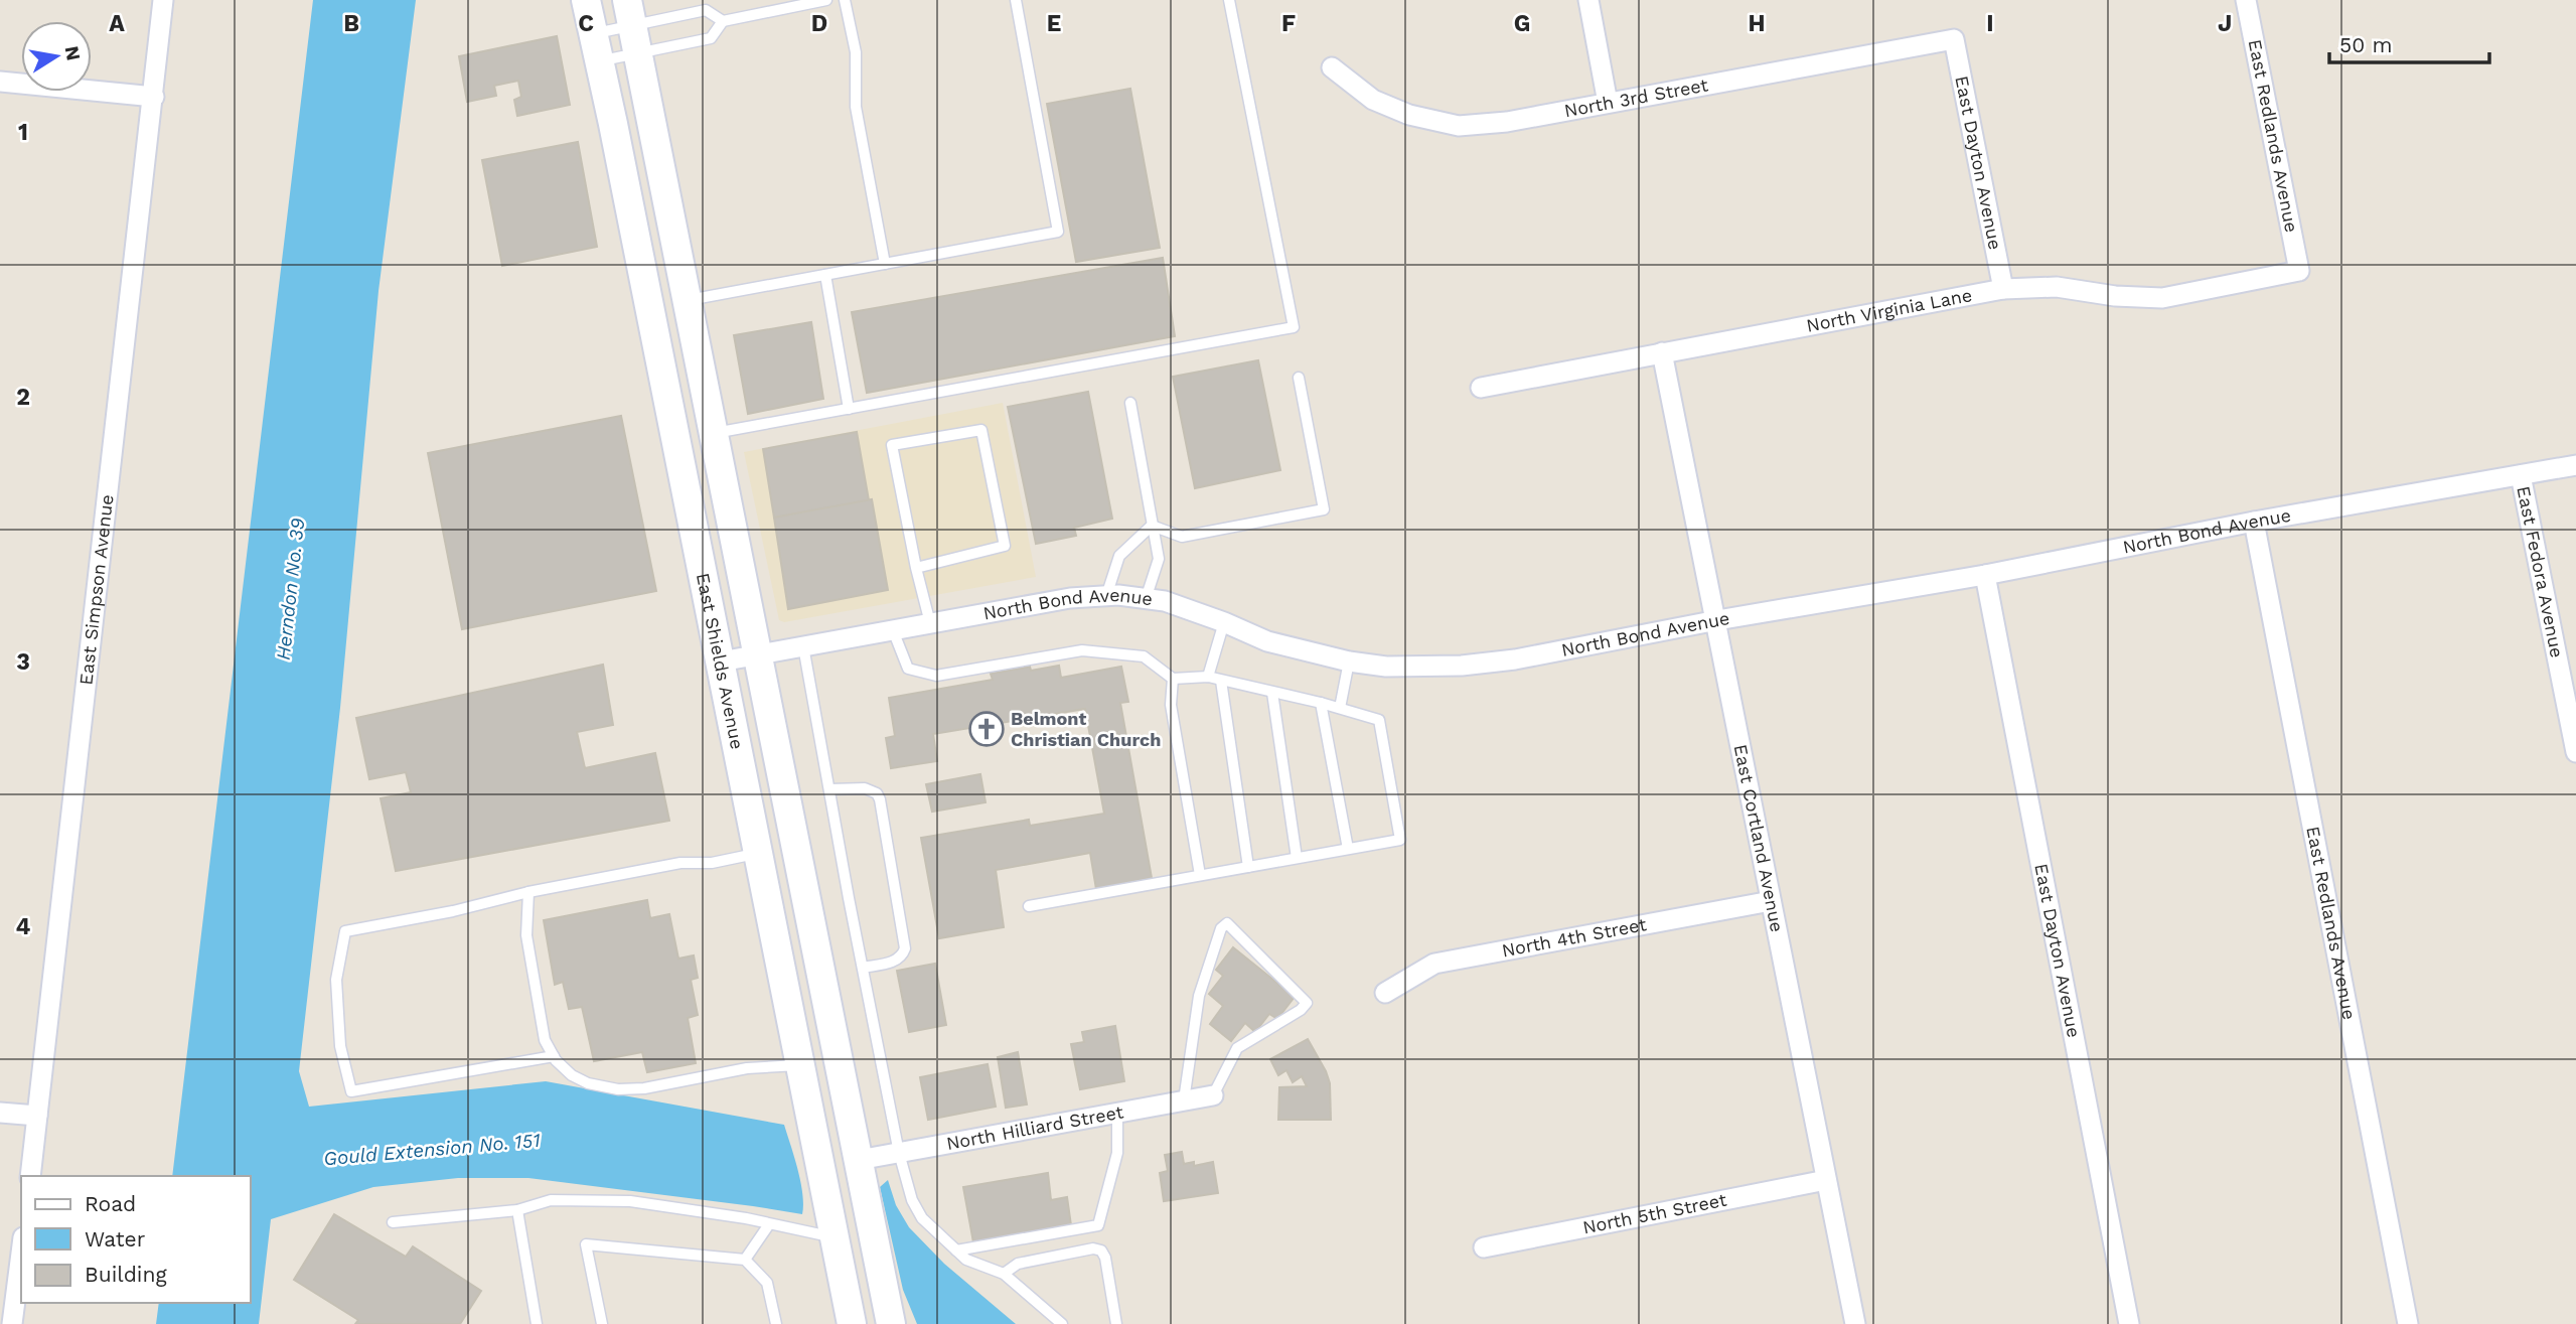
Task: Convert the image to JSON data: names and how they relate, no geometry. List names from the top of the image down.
{
  "streets": {
    "main road": ["East Shields Avenue"],
    "street": [
      "North 3rd Street",
      "East Redlands Avenue",
      "East Dayton Avenue",
      "North Virginia Lane",
      "North Bond Avenue",
      "East Fedora Avenue",
      "East Simpson Avenue",
      "East Cortland Avenue",
      "North 4th Street",
      "North Hilliard Street",
      "North 5th Street"
    ]
  },
  "crossings": [
    ["North 3rd Street", "East Dayton Avenue"],
    ["East Redlands Avenue", "North Virginia Lane"],
    ["East Redlands Avenue", "North Bond Avenue"],
    ["East Dayton Avenue", "North Virginia Lane"],
    ["East Dayton Avenue", "North Bond Avenue"],
    ["North Virginia Lane", "East Cortland Avenue"],
    ["North Bond Avenue", "East Fedora Avenue"],
    ["North Bond Avenue", "East Shields Avenue"],
    ["North Bond Avenue", "East Cortland Avenue"],
    ["East Cortland Avenue", "North 4th Street"],
    ["East Cortland Avenue", "North 5th Street"]
  ],
  "water": ["Herndon No. 39", "Gould Extension No. 151"],
  "places": {
    "church": ["Belmont Christian Church"]
  },
  "legend": ["Road", "Water", "Building"],
  "scale_bar": "50 m",
  "north": "right",
  "grid": {
    "columns": [
      "A",
      "B",
      "C",
      "D",
      "E",
      "F",
      "G",
      "H",
      "I",
      "J"
    ],
    "rows": [
      "1",
      "2",
      "3",
      "4"
    ]
  }
}
